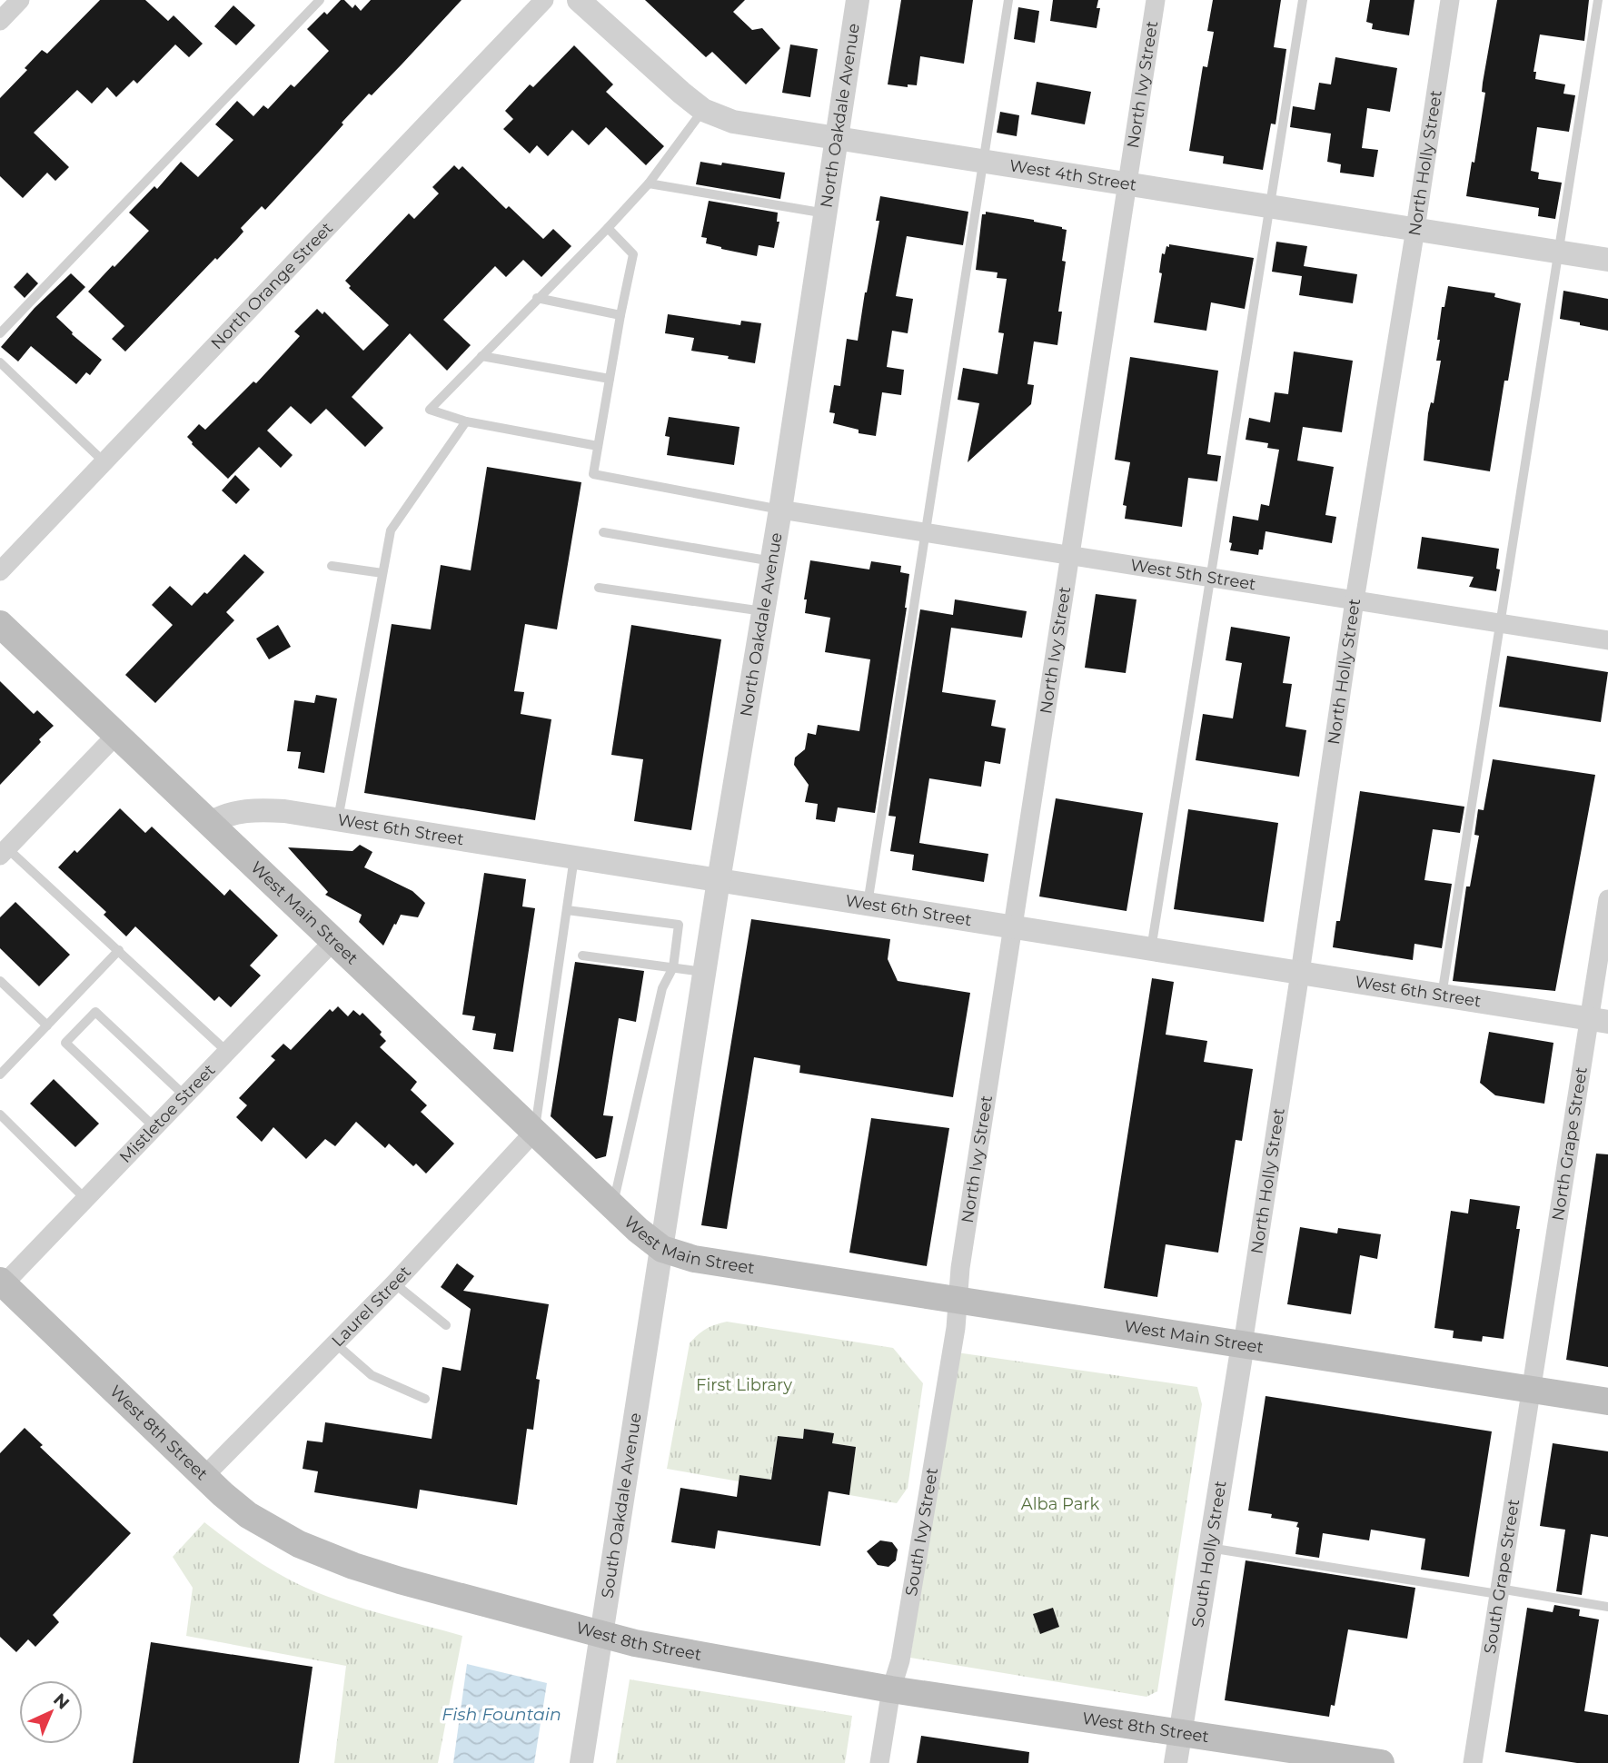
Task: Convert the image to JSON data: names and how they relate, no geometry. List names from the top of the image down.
{
  "streets": {
    "main road": ["West Main Street", "West 8th Street"],
    "street": [
      "North Ivy Street",
      "North Oakdale Avenue",
      "North Holly Street",
      "West 4th Street",
      "North Orange Street",
      "West 5th Street",
      "West 6th Street",
      "Mistletoe Street",
      "North Grape Street",
      "Laurel Street",
      "South Oakdale Avenue",
      "South Ivy Street",
      "South Holly Street",
      "South Grape Street"
    ]
  },
  "crossings": [
    ["North Ivy Street", "West 4th Street"],
    ["North Ivy Street", "West 5th Street"],
    ["North Ivy Street", "West 6th Street"],
    ["North Ivy Street", "West Main Street"],
    ["North Ivy Street", "South Ivy Street"],
    ["North Oakdale Avenue", "West 4th Street"],
    ["North Oakdale Avenue", "West 5th Street"],
    ["North Oakdale Avenue", "West 6th Street"],
    ["North Oakdale Avenue", "West Main Street"],
    ["North Oakdale Avenue", "South Oakdale Avenue"],
    ["North Holly Street", "West 4th Street"],
    ["North Holly Street", "West 5th Street"],
    ["North Holly Street", "West 6th Street"],
    ["North Holly Street", "West Main Street"],
    ["North Holly Street", "South Holly Street"],
    ["West 6th Street", "West Main Street"],
    ["West 6th Street", "North Grape Street"],
    ["West Main Street", "Mistletoe Street"],
    ["West Main Street", "North Grape Street"],
    ["West Main Street", "Laurel Street"],
    ["West Main Street", "South Oakdale Avenue"],
    ["West Main Street", "South Ivy Street"],
    ["West Main Street", "South Holly Street"],
    ["West Main Street", "South Grape Street"],
    ["Mistletoe Street", "West 8th Street"],
    ["North Grape Street", "South Grape Street"],
    ["Laurel Street", "West 8th Street"],
    ["West 8th Street", "South Oakdale Avenue"],
    ["West 8th Street", "South Ivy Street"],
    ["West 8th Street", "South Holly Street"]
  ],
  "water": ["Fish Fountain"],
  "parks": ["First Library", "Alba Park"],
  "north": "top right"
}
